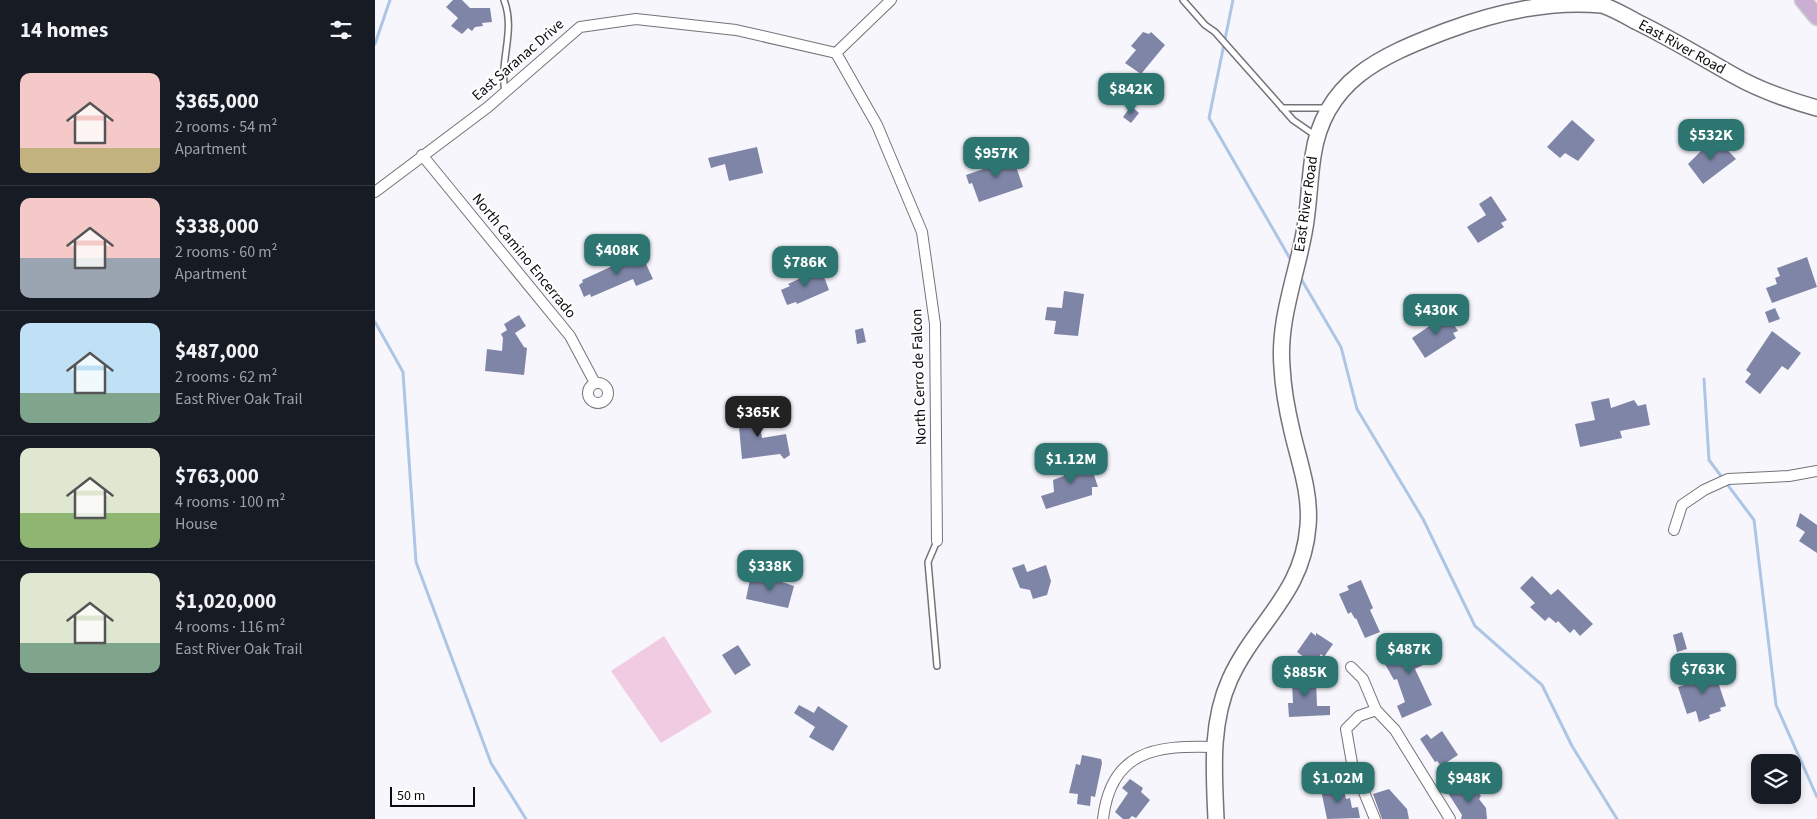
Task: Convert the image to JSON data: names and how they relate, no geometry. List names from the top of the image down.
{
  "streets": {
    "street": [
      "East River Road",
      "East Saranac Drive",
      "North Camino Encerrado",
      "North Cerro de Falcon"
    ]
  },
  "crossings": [
    ["East Saranac Drive", "North Camino Encerrado"],
    ["East Saranac Drive", "North Cerro de Falcon"]
  ],
  "scale_bar": "50 m",
  "page": {
    "heading": "14 homes",
    "list": [
      {
        "name": "$365,000",
        "note": "2 rooms · 54 m² · Apartment"
      },
      {
        "name": "$338,000",
        "note": "2 rooms · 60 m² · Apartment"
      },
      {
        "name": "$487,000",
        "note": "2 rooms · 62 m² · East River Oak Trail"
      },
      {
        "name": "$763,000",
        "note": "4 rooms · 100 m² · House"
      },
      {
        "name": "$1,020,000",
        "note": "4 rooms · 116 m² · East River Oak Trail"
      }
    ],
    "price": [
      "$842K",
      "$532K",
      "$957K",
      "$408K",
      "$786K",
      "$430K",
      "$365K",
      "$1.12M",
      "$338K",
      "$487K",
      "$763K",
      "$885K",
      "$1.02M",
      "$948K"
    ],
    "scale": "50 m"
  }
}
